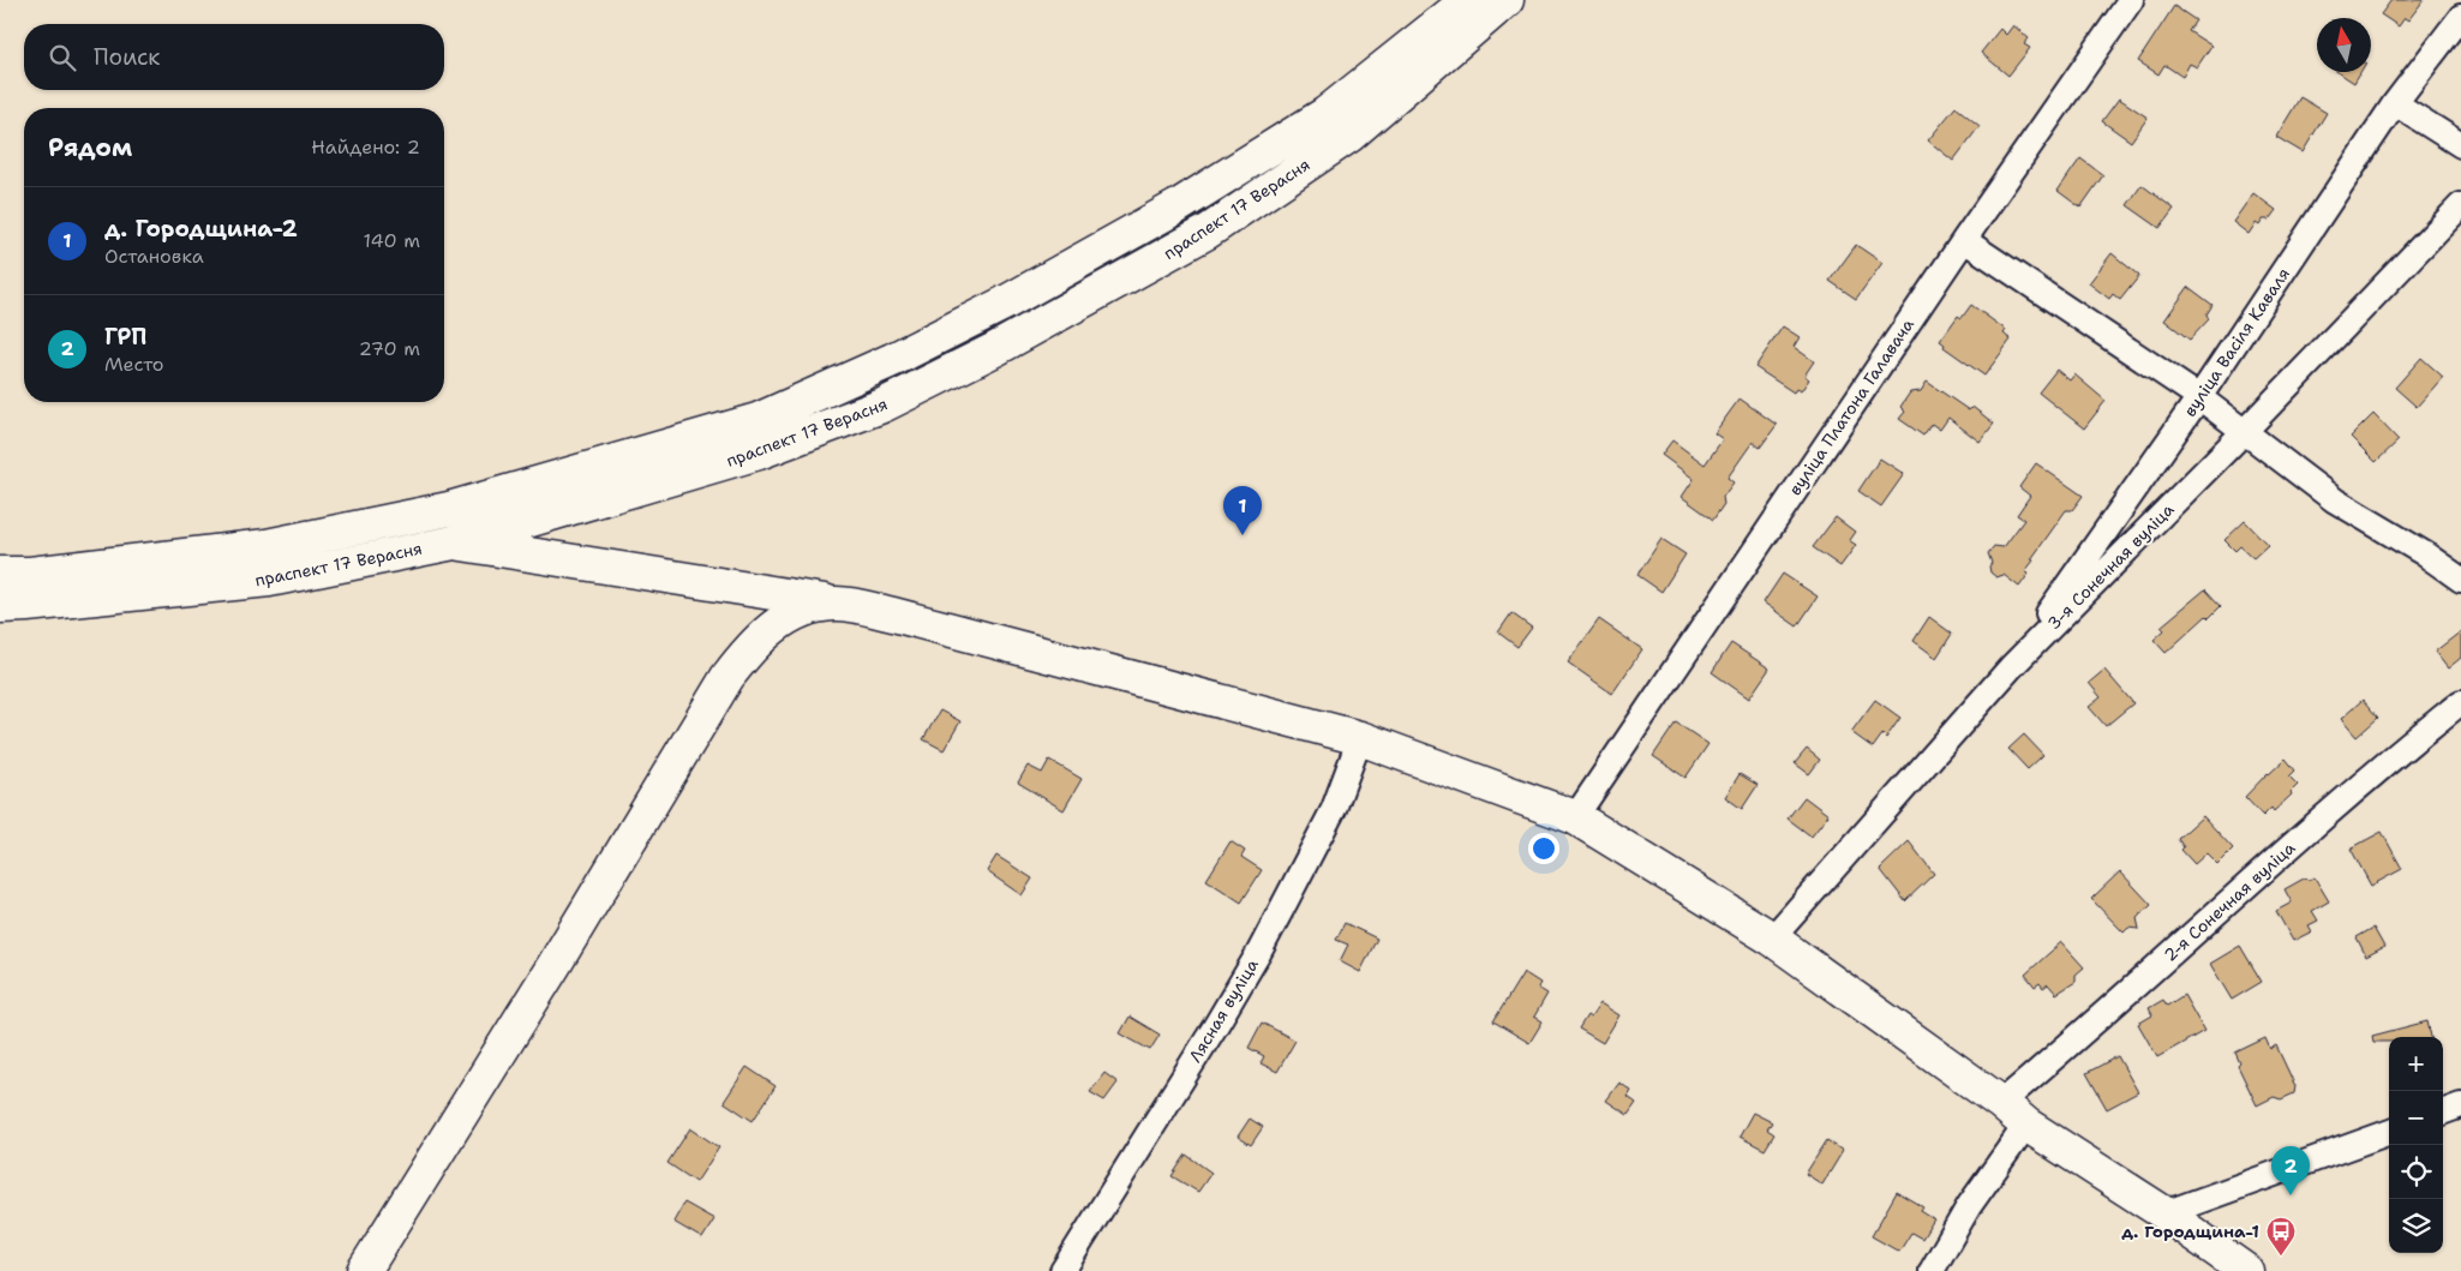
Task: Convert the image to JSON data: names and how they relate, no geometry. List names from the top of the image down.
{
  "streets": {
    "main road": ["праспект 17 Верасня"],
    "street": [
      "вуліца Васіля Каваля",
      "вуліца Платона Галавача",
      "3-я Сонечная вуліца",
      "2-я Сонечная вуліца",
      "Лясная вуліца"
    ]
  },
  "crossings": [
    ["вуліца Васіля Каваля", "3-я Сонечная вуліца"]
  ],
  "places": {
    "bus stop": ["д. Городщина-1"]
  },
  "north": "top",
  "page": {
    "search": "Поиск",
    "heading": ["Рядом", "Найдено: 2"],
    "list": [
      {
        "mark": "1",
        "name": "д. Городщина-2",
        "note": "Остановка",
        "value": "140 m"
      },
      {
        "mark": "2",
        "name": "ГРП",
        "note": "Место",
        "value": "270 m"
      }
    ],
    "pins": ["1", "2"],
    "map_buttons": ["+", "−"]
  }
}
